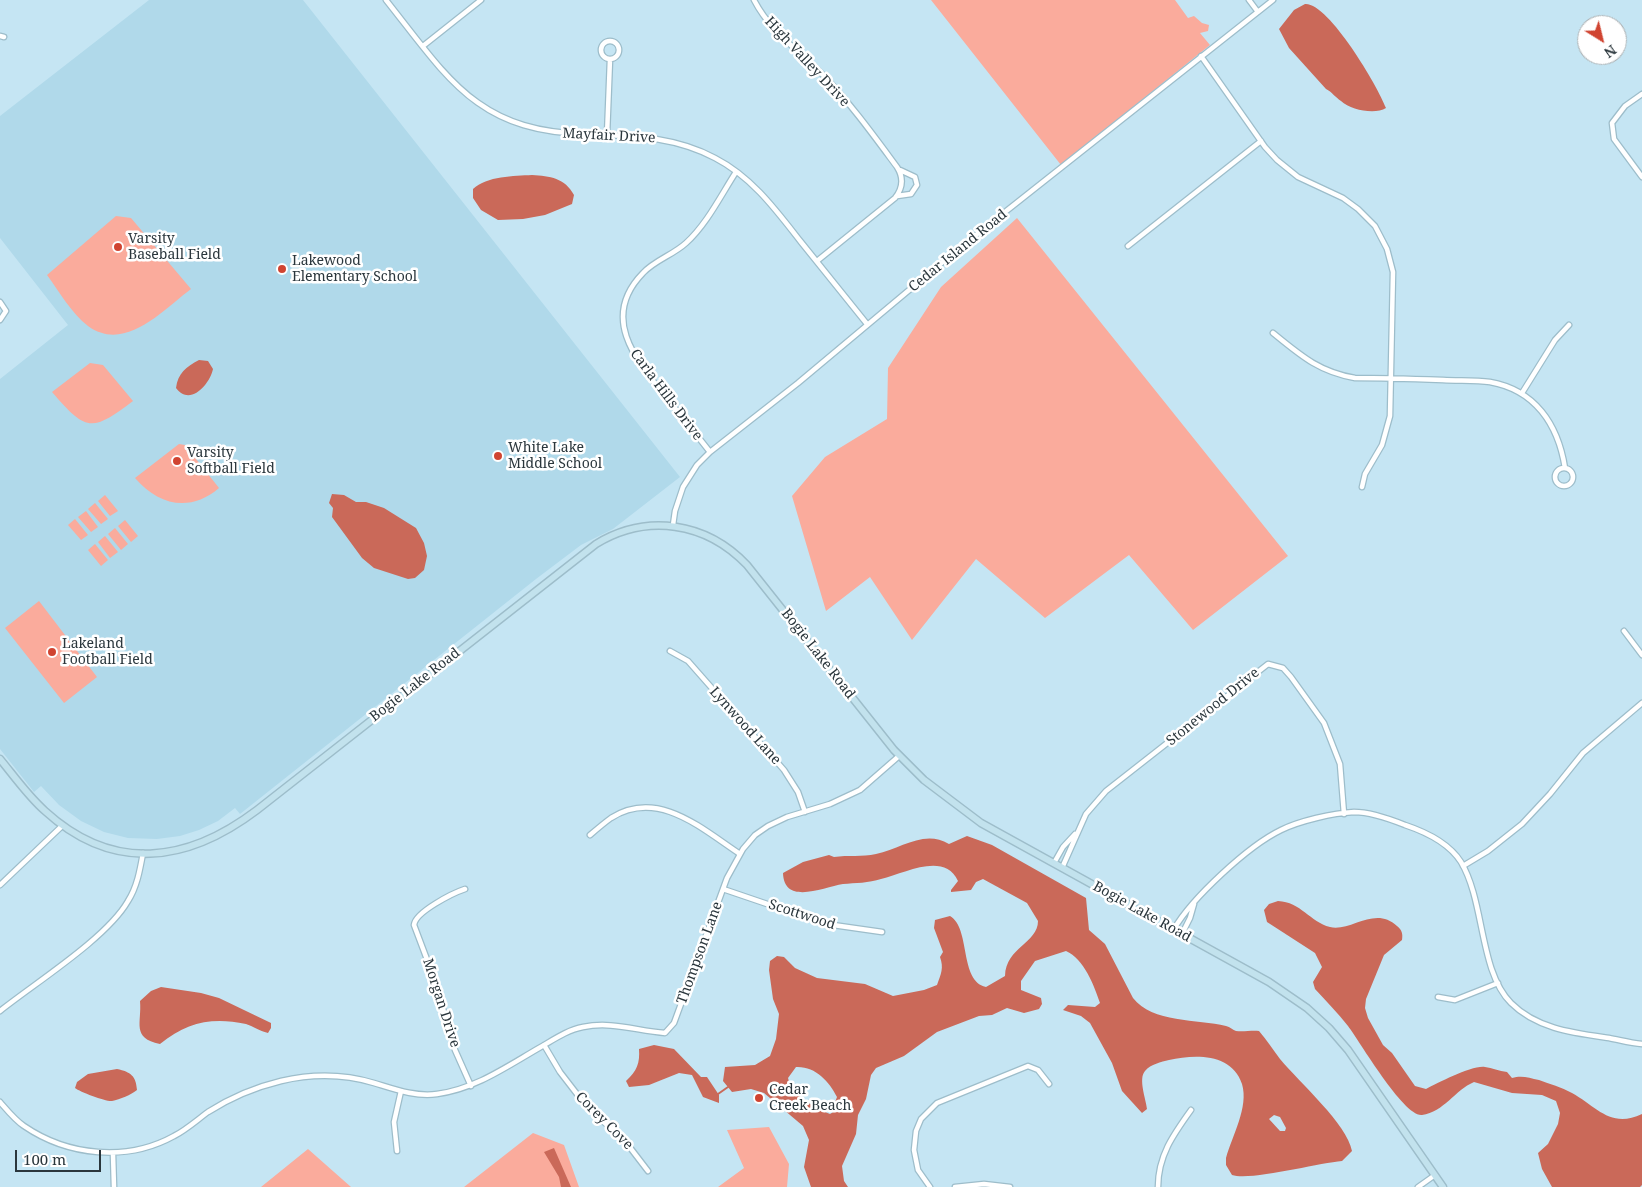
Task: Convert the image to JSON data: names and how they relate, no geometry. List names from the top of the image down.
{
  "streets": {
    "main road": ["Bogie Lake Road"],
    "street": [
      "High Valley Drive",
      "Mayfair Drive",
      "Cedar Island Road",
      "Carla Hills Drive",
      "Stonewood Drive",
      "Lynwood Lane",
      "Scottwood",
      "Thompson Lane",
      "Morgan Drive",
      "Corey Cove"
    ]
  },
  "crossings": [
    ["High Valley Drive", "Mayfair Drive"],
    ["Mayfair Drive", "Cedar Island Road"],
    ["Mayfair Drive", "Carla Hills Drive"],
    ["Cedar Island Road", "Carla Hills Drive"],
    ["Cedar Island Road", "Bogie Lake Road"],
    ["Bogie Lake Road", "Stonewood Drive"],
    ["Bogie Lake Road", "Thompson Lane"],
    ["Lynwood Lane", "Thompson Lane"],
    ["Scottwood", "Thompson Lane"],
    ["Thompson Lane", "Morgan Drive"],
    ["Thompson Lane", "Corey Cove"]
  ],
  "places": [
    "Varsity Baseball Field",
    "Lakewood Elementary School",
    "White Lake Middle School",
    "Varsity Softball Field",
    "Lakeland Football Field",
    "Cedar Creek Beach"
  ],
  "scale_bar": "100 m",
  "north": "bottom right"
}
